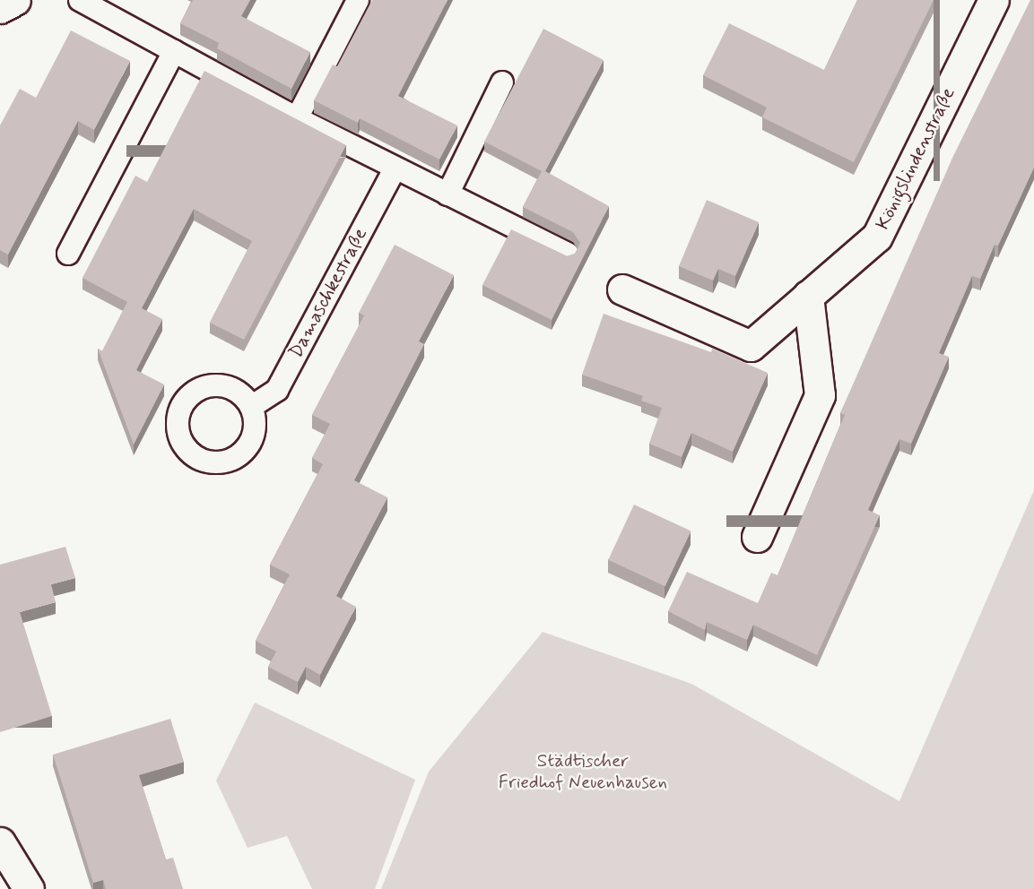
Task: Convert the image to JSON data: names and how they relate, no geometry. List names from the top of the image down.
{
  "streets": {
    "street": ["Königslindenstraße"],
    "lane": ["Damaschkestraße"]
  },
  "parks": ["Städtischer Friedhof Neuenhausen"]
}
